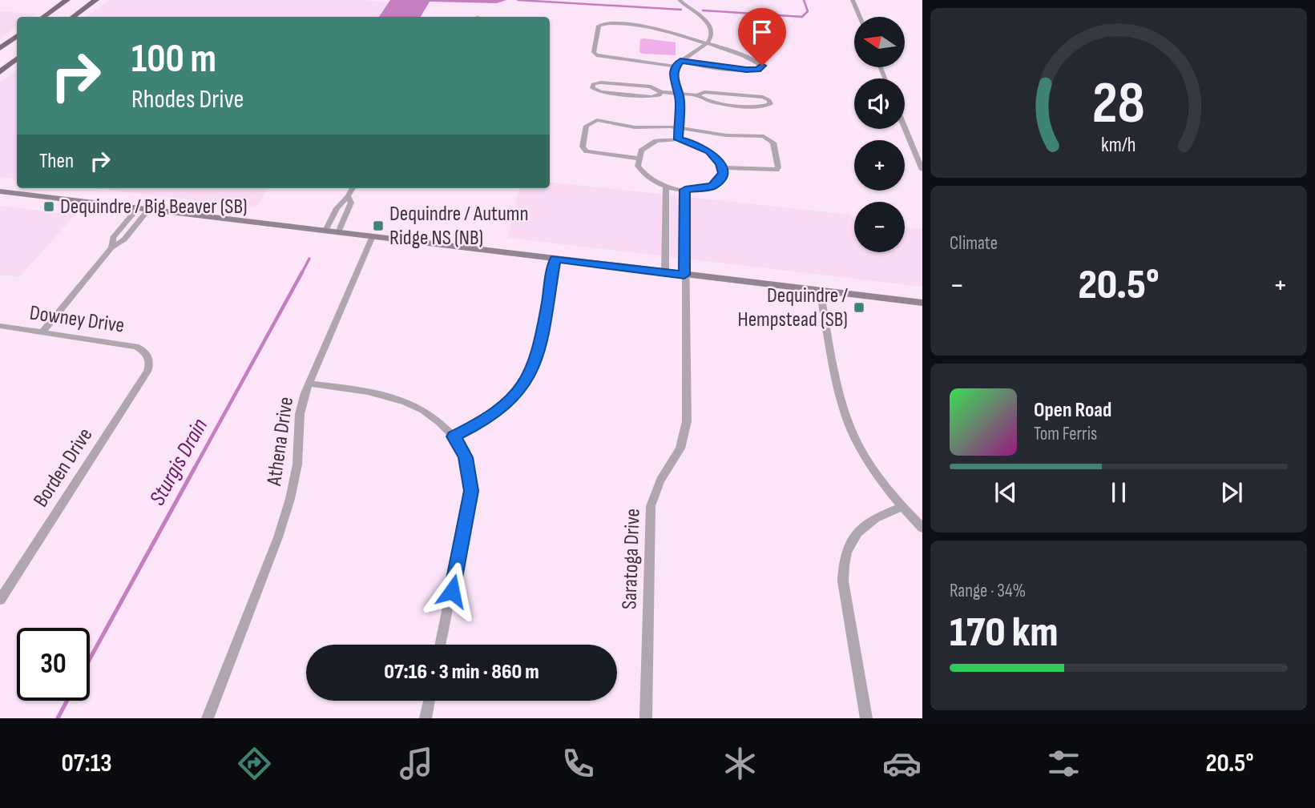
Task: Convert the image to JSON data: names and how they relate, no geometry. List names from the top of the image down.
{
  "streets": {
    "street": [
      "Downey Drive",
      "Athena Drive",
      "Borden Drive",
      "Saratoga Drive"
    ]
  },
  "crossings": [
    ["Downey Drive", "Borden Drive"]
  ],
  "water": ["Sturgis Drain"],
  "places": {
    "transit": ["Dequindre / Big Beaver (SB)", "Dequindre / Autumn Ridge NS (NB)", "Dequindre / Hempstead (SB)"]
  },
  "north": "left",
  "page": {
    "map_buttons": ["+", "−"],
    "turn": ["100 m", "Rhodes Drive"],
    "then": "Then",
    "tile": [
      "Climate",
      ["Range · 34%", "170 km"]
    ],
    "heat": ["−", "20.5°", "+"],
    "song": ["Open Road", "Tom Ferris"],
    "limit": "30",
    "trip": "07:16 · 3 min · 860 m",
    "tabs": ["07:13", "20.5°"],
    "gauge": ["28", "km/h"]
  }
}
